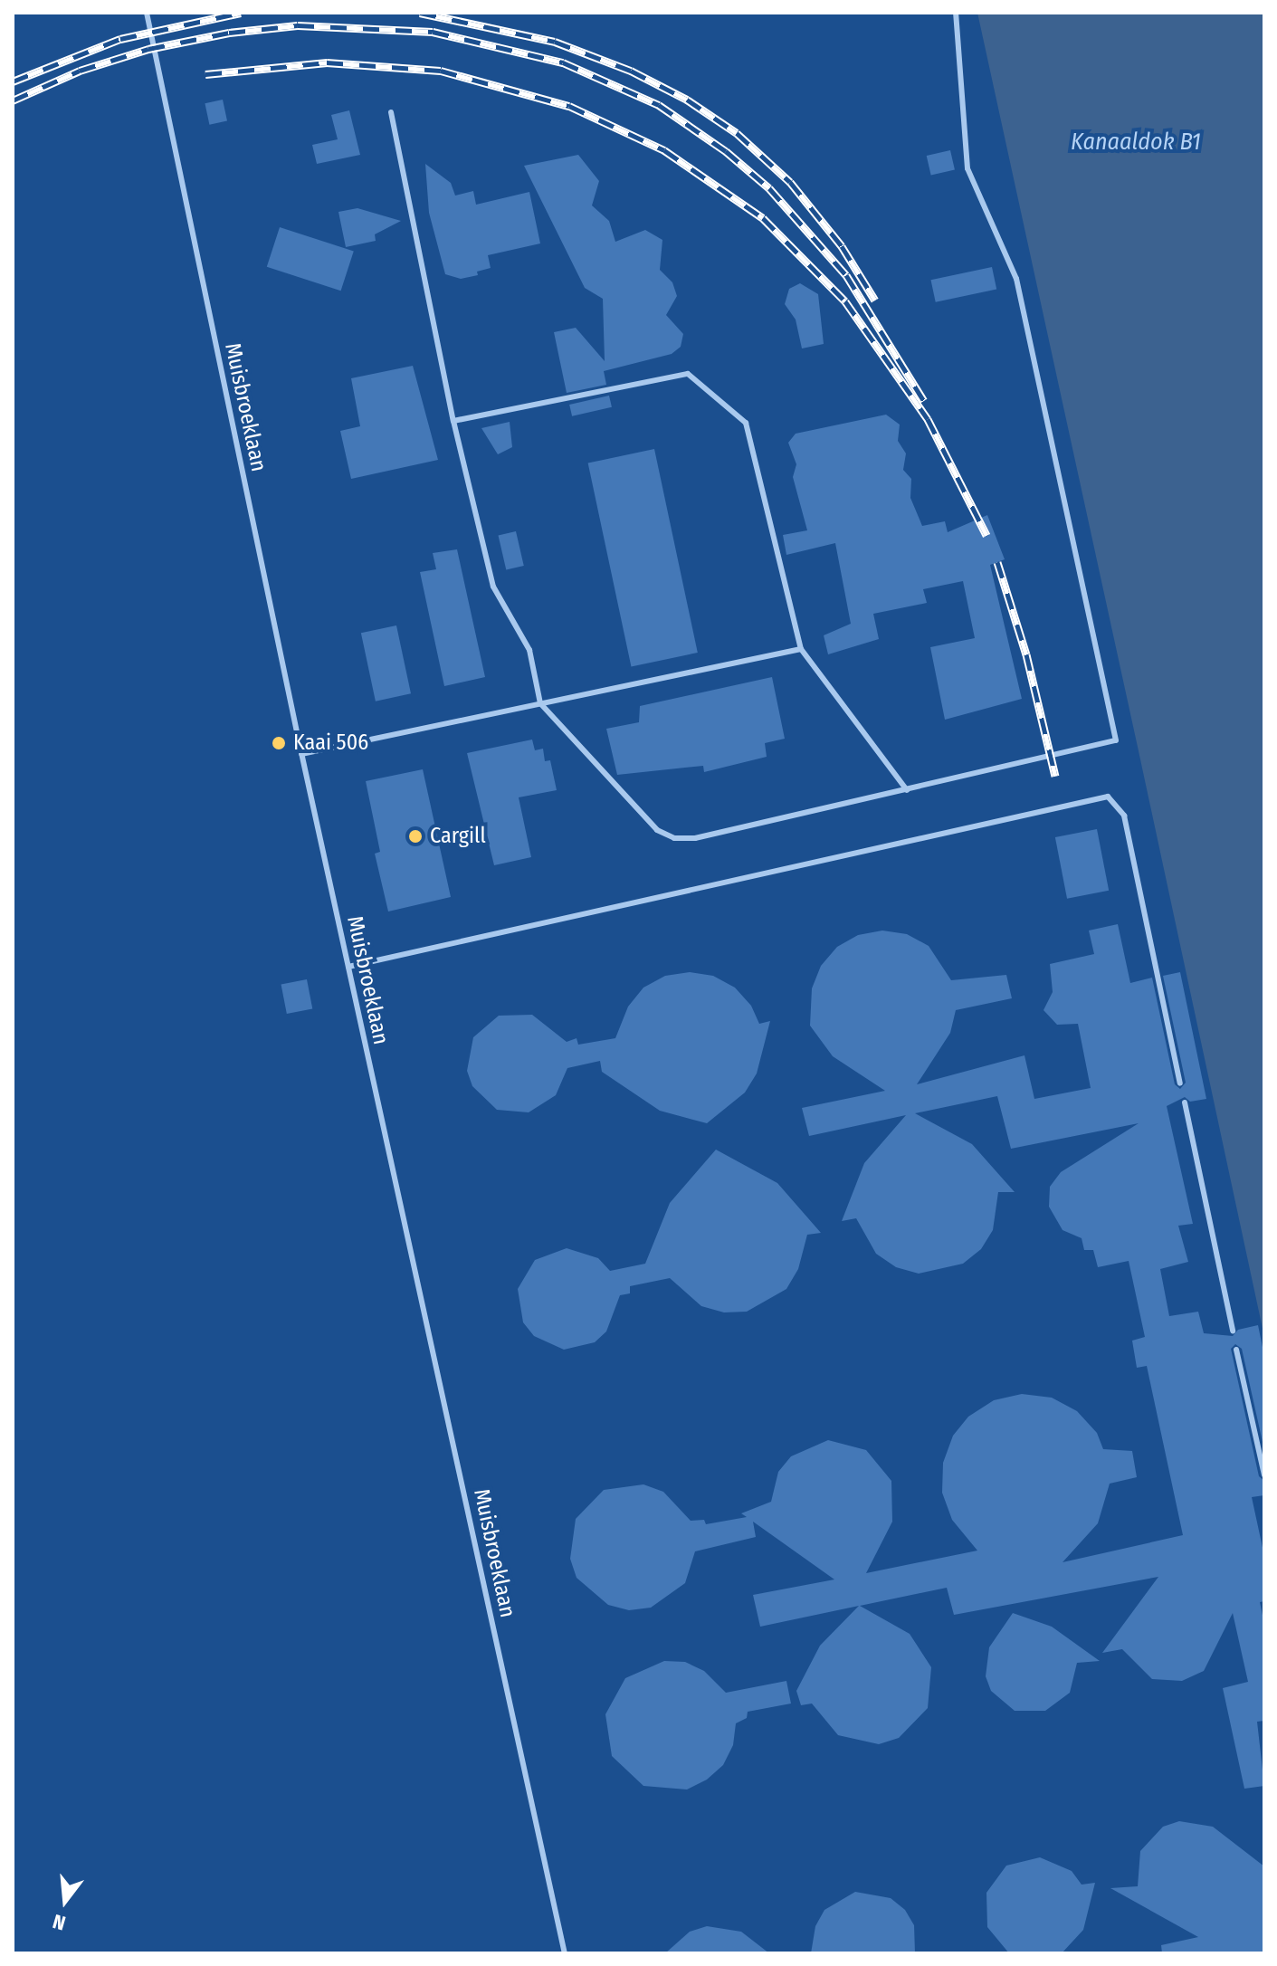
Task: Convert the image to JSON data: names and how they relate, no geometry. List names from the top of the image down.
{
  "streets": {
    "lane": ["Muisbroeklaan"]
  },
  "water": ["Kanaaldok B1"],
  "places": ["Kaai 506", "Cargill"],
  "north": "bottom"
}
